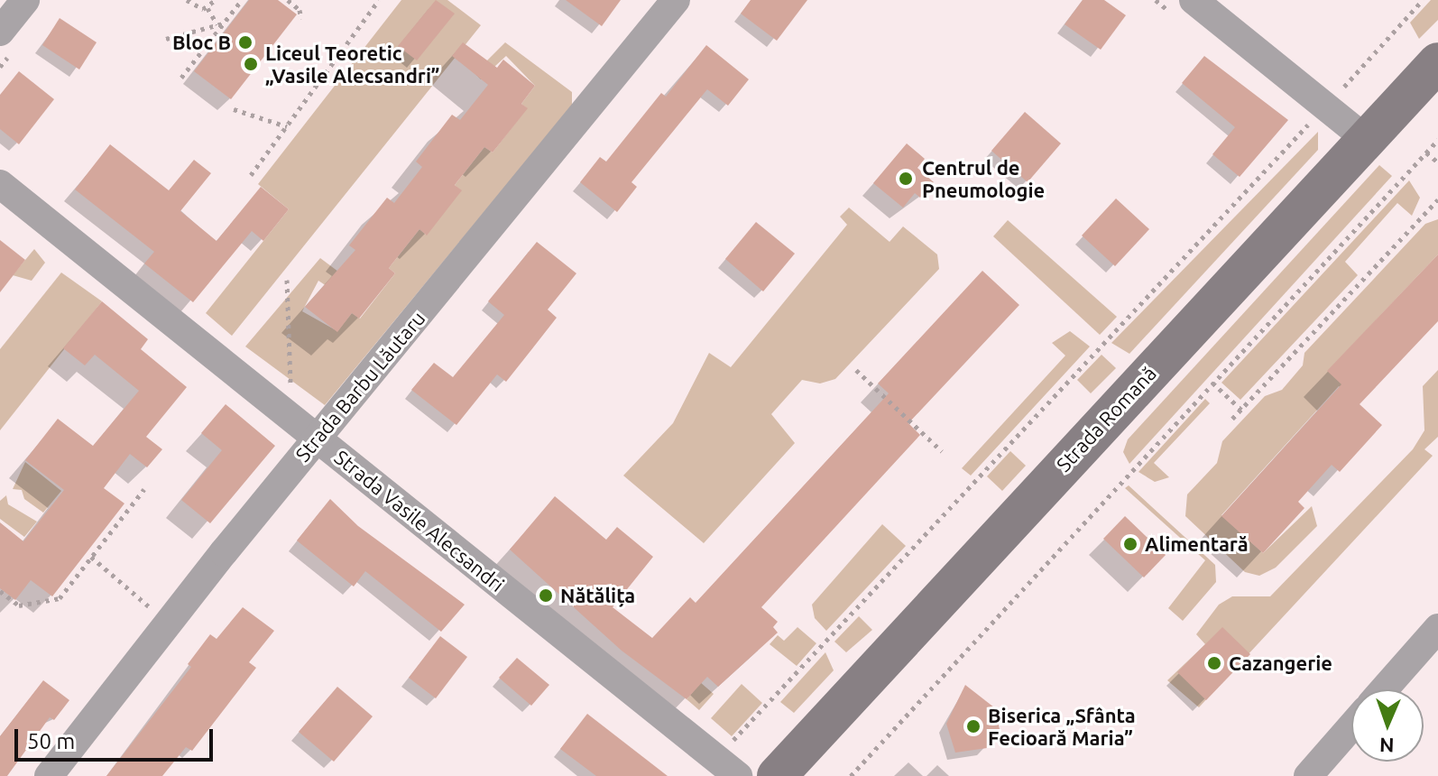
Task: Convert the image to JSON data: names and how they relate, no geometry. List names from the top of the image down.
{
  "streets": {
    "main road": ["Strada Romană"],
    "street": ["Strada Barbu Lăutaru", "Strada Vasile Alecsandri"]
  },
  "crossings": [
    ["Strada Barbu Lăutaru", "Strada Vasile Alecsandri"]
  ],
  "places": [
    "Bloc B",
    "Liceul Teoretic „Vasile Alecsandri”",
    "Centrul de Pneumologie",
    "Alimentară",
    "Nătălița",
    "Cazangerie",
    "Biserica „Sfânta Fecioară Maria”"
  ],
  "scale_bar": "50 m",
  "north": "bottom"
}
